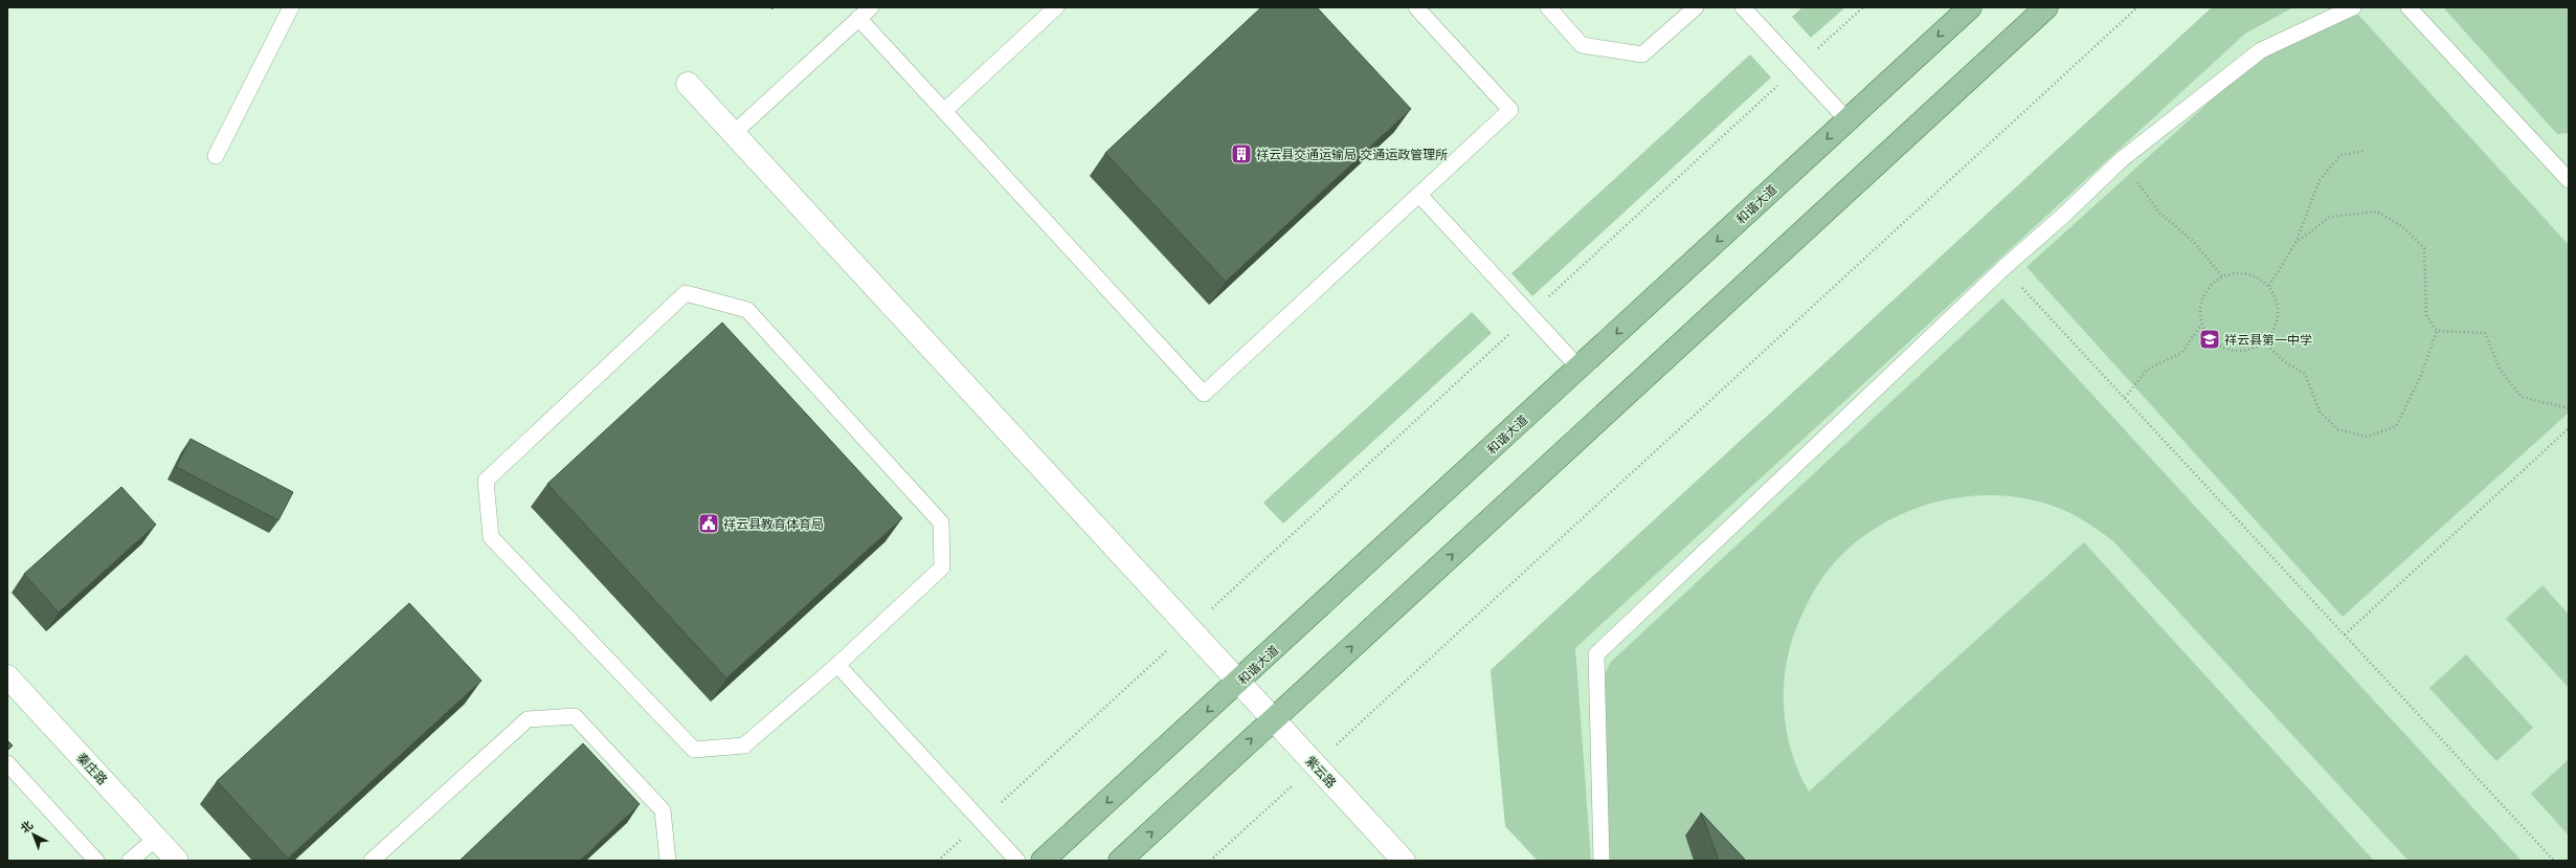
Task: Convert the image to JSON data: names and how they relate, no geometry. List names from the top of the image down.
{
  "streets": {
    "main road": ["和谐大道"],
    "street": ["秦庄路", "紫云路"]
  },
  "crossings": [
    ["和谐大道", "紫云路"]
  ],
  "places": {
    "building": ["祥云县交通运输局 交通运政管理所"],
    "school or university": ["祥云县第一中学"],
    "public building": ["祥云县教育体育局"]
  },
  "north": "top left"
}
